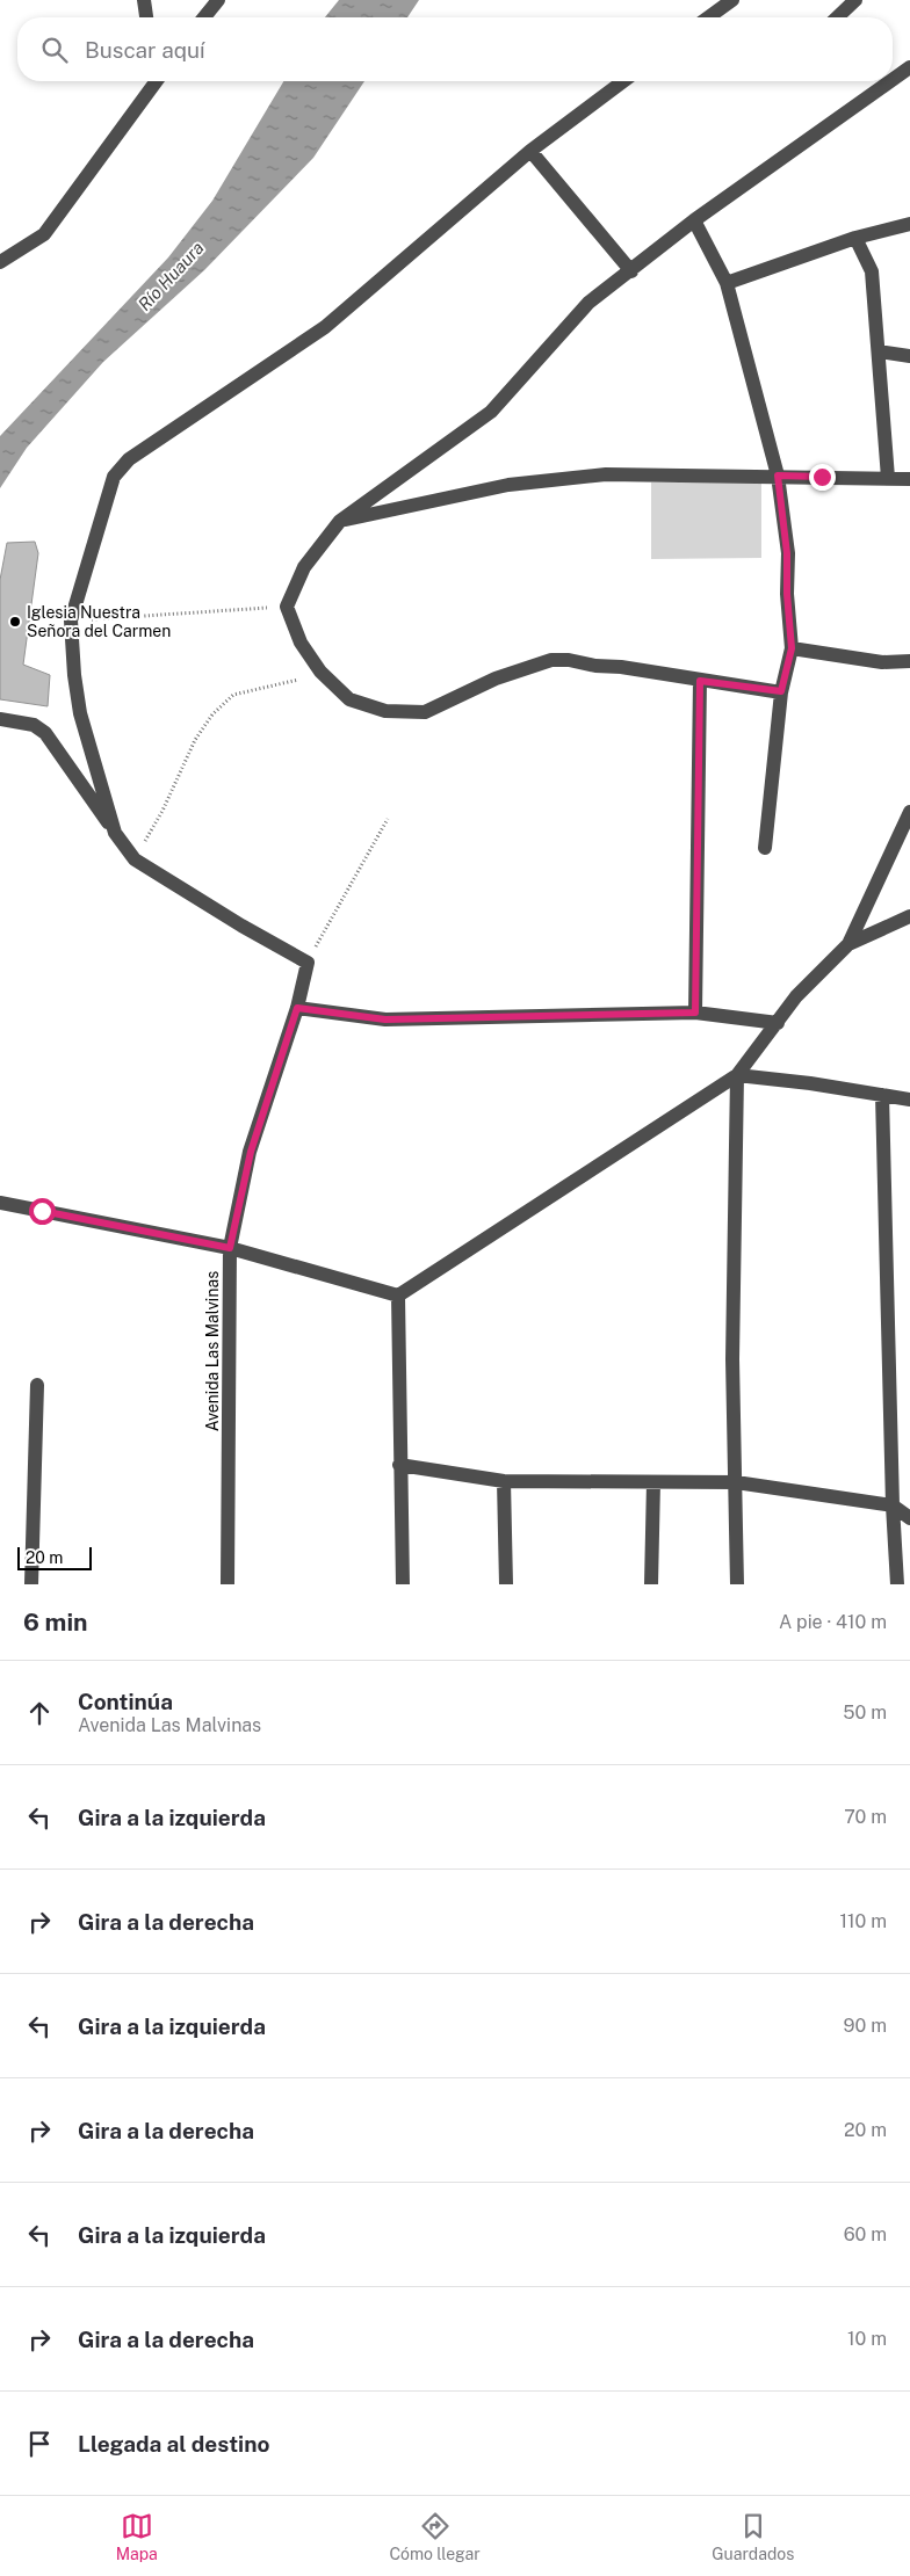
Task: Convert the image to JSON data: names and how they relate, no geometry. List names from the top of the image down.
{
  "streets": {
    "street": ["Avenida Las Malvinas"]
  },
  "water": ["Río Huaura"],
  "places": ["Iglesia Nuestra Señora del Carmen"],
  "scale_bar": "20 m",
  "page": {
    "search": "Buscar aquí",
    "scale": "20 m",
    "heading": ["6 min", "A pie · 410 m"],
    "list": [
      ["Continúa", "Avenida Las Malvinas", "50 m"],
      ["Gira a la izquierda", "70 m"],
      ["Gira a la derecha", "110 m"],
      ["Gira a la izquierda", "90 m"],
      ["Gira a la derecha", "20 m"],
      ["Gira a la izquierda", "60 m"],
      ["Gira a la derecha", "10 m"],
      "Llegada al destino"
    ],
    "nav": ["Mapa", "Cómo llegar", "Guardados"]
  }
}
